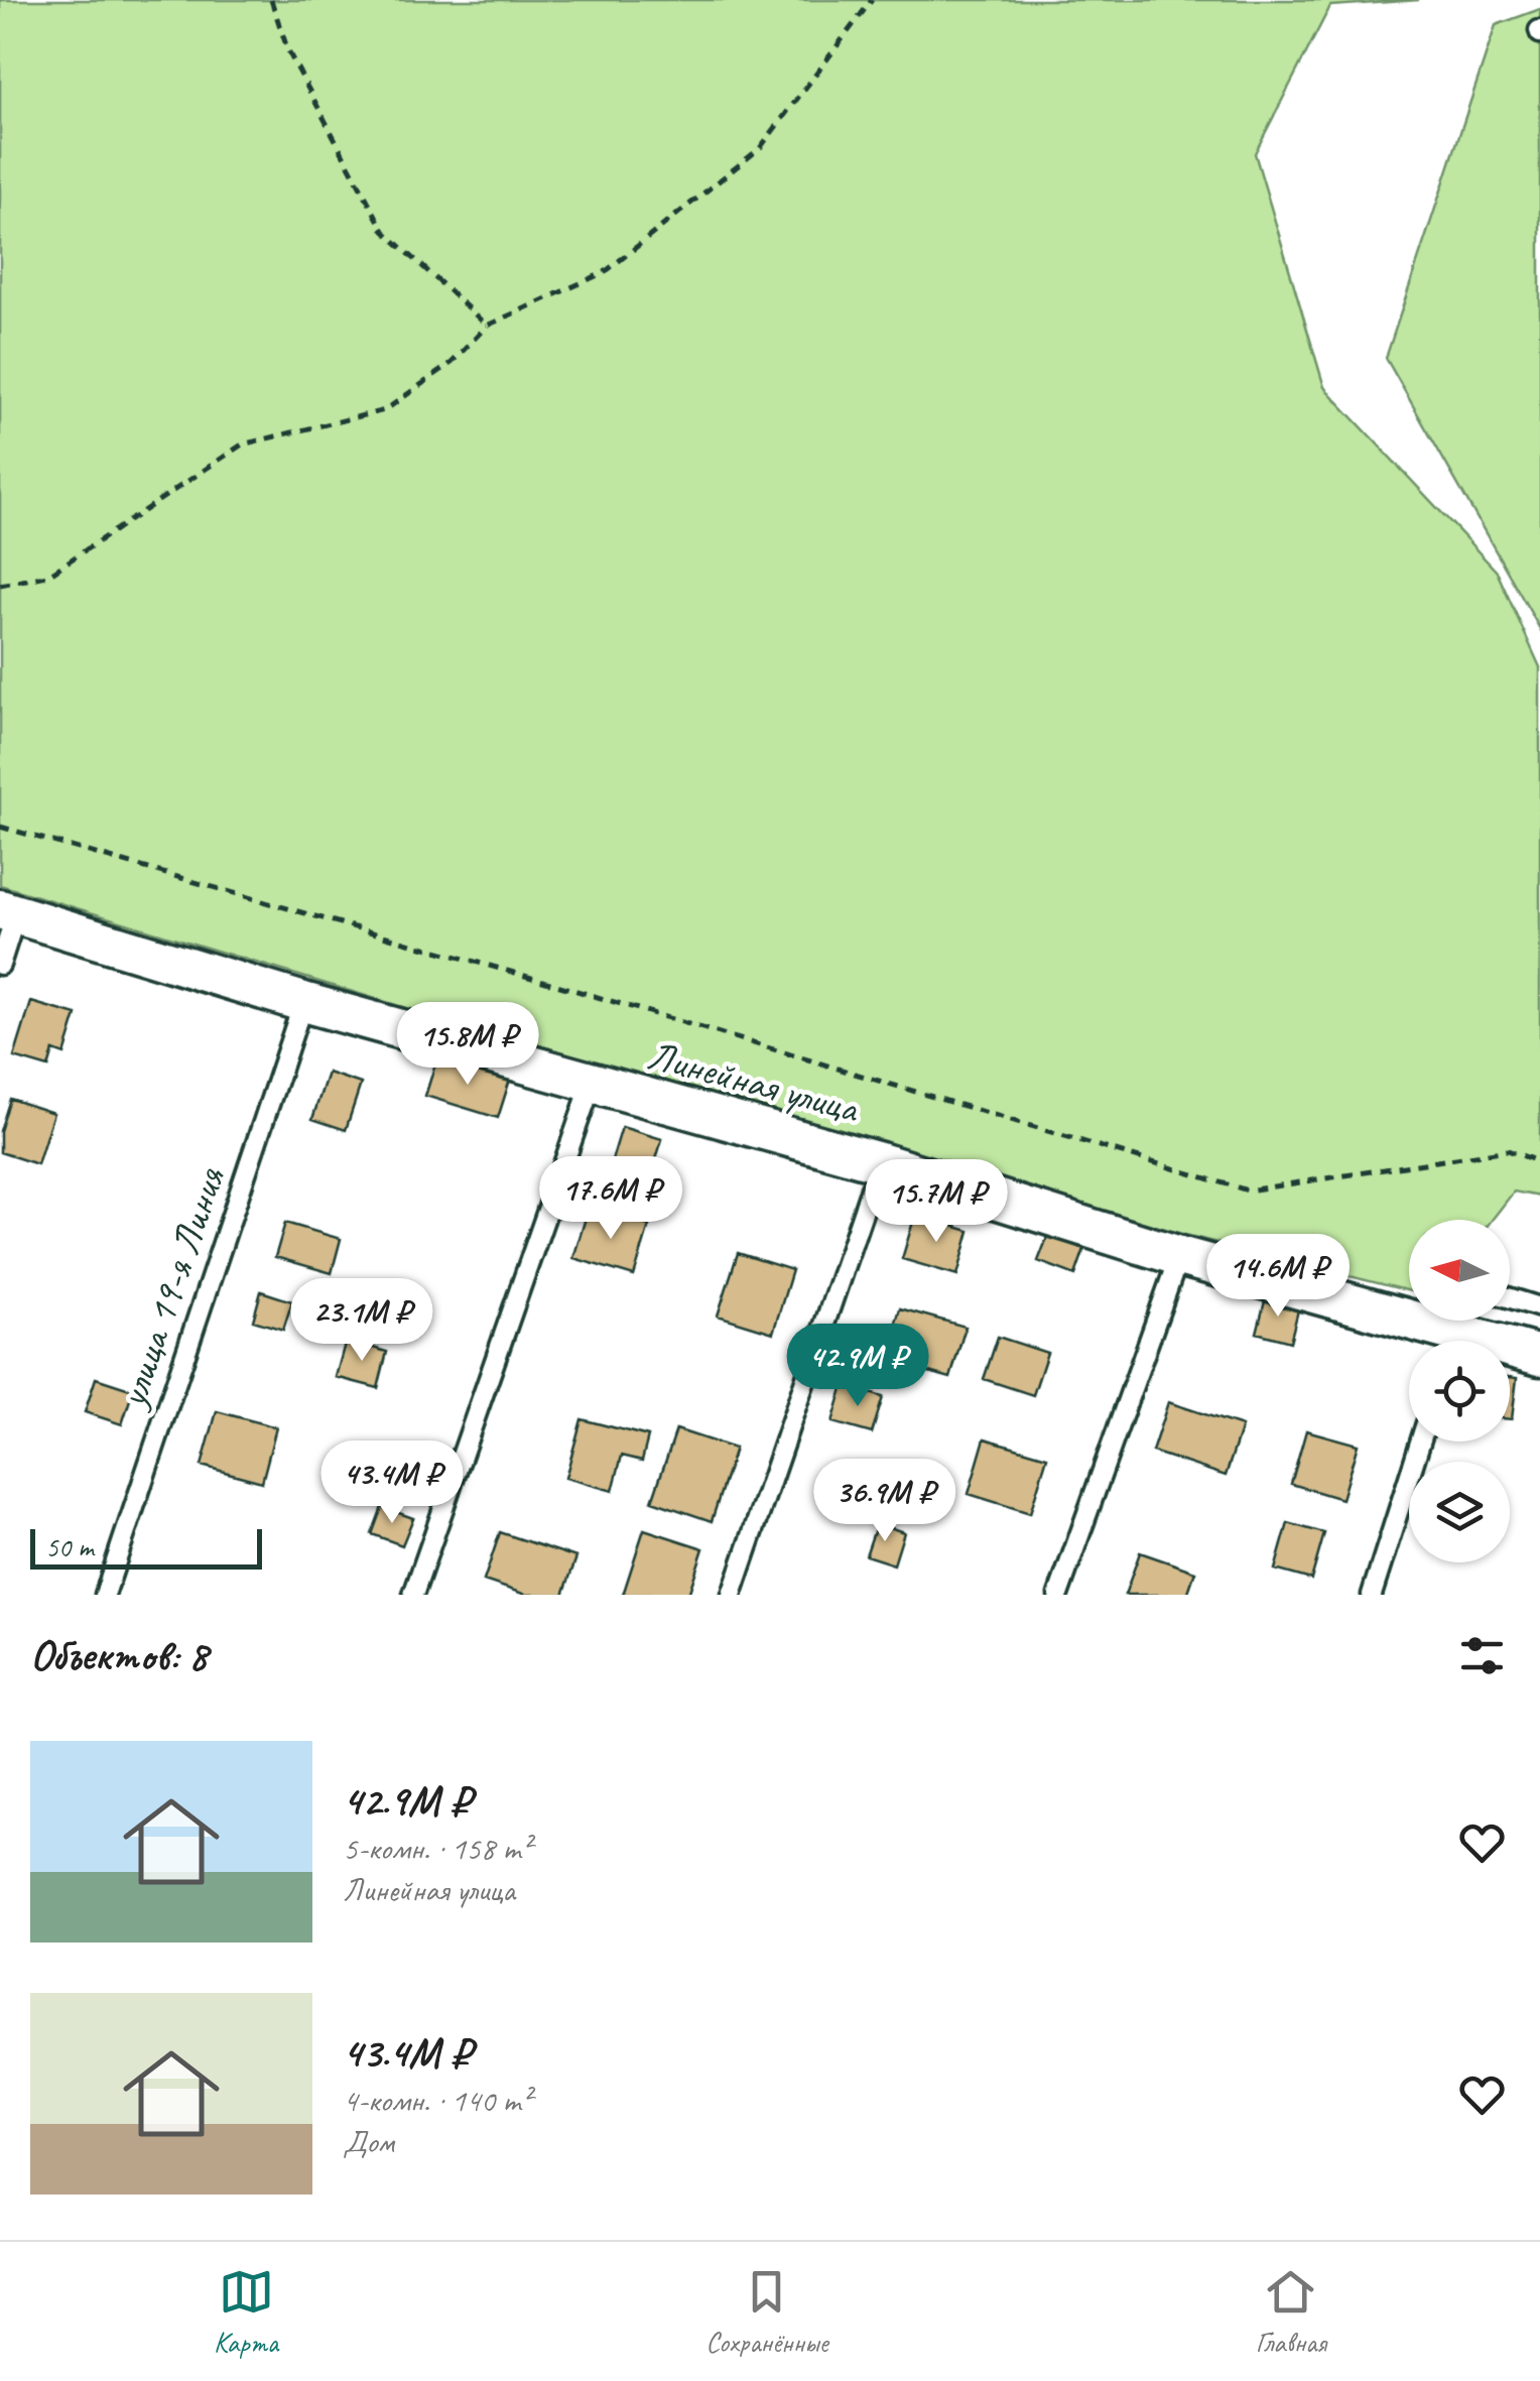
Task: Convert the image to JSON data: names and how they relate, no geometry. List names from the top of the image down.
{
  "streets": {
    "street": ["Линейная улица"],
    "lane": ["улица 19-я Линия"]
  },
  "crossings": [
    ["Линейная улица", "улица 19-я Линия"]
  ],
  "scale_bar": "50 m",
  "north": "left",
  "page": {
    "price": [
      "15.8M ₽",
      "17.6M ₽",
      "15.7M ₽",
      "14.6M ₽",
      "23.1M ₽",
      "42.9M ₽",
      "43.4M ₽",
      "36.9M ₽"
    ],
    "scale": "50 m",
    "heading": "Объектов: 8",
    "list": [
      {
        "name": "42.9M ₽",
        "note": "5-комн. · 158 m² · Линейная улица"
      },
      {
        "name": "43.4M ₽",
        "note": "4-комн. · 140 m² · Дом"
      }
    ],
    "tabs": ["Карта", "Сохранённые", "Главная"]
  }
}
